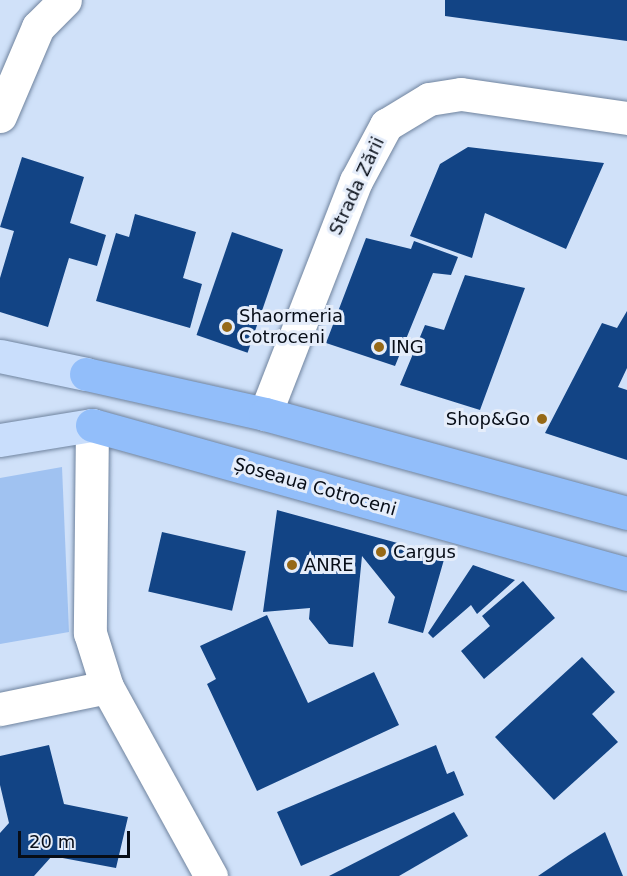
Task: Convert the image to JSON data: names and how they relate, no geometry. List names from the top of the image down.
{
  "streets": {
    "main road": ["Șoseaua Cotroceni"],
    "street": ["Strada Zării"]
  },
  "places": [
    "Shaormeria Cotroceni",
    "ING",
    "Shop&Go",
    "Cargus",
    "ANRE"
  ],
  "scale_bar": "20 m"
}
